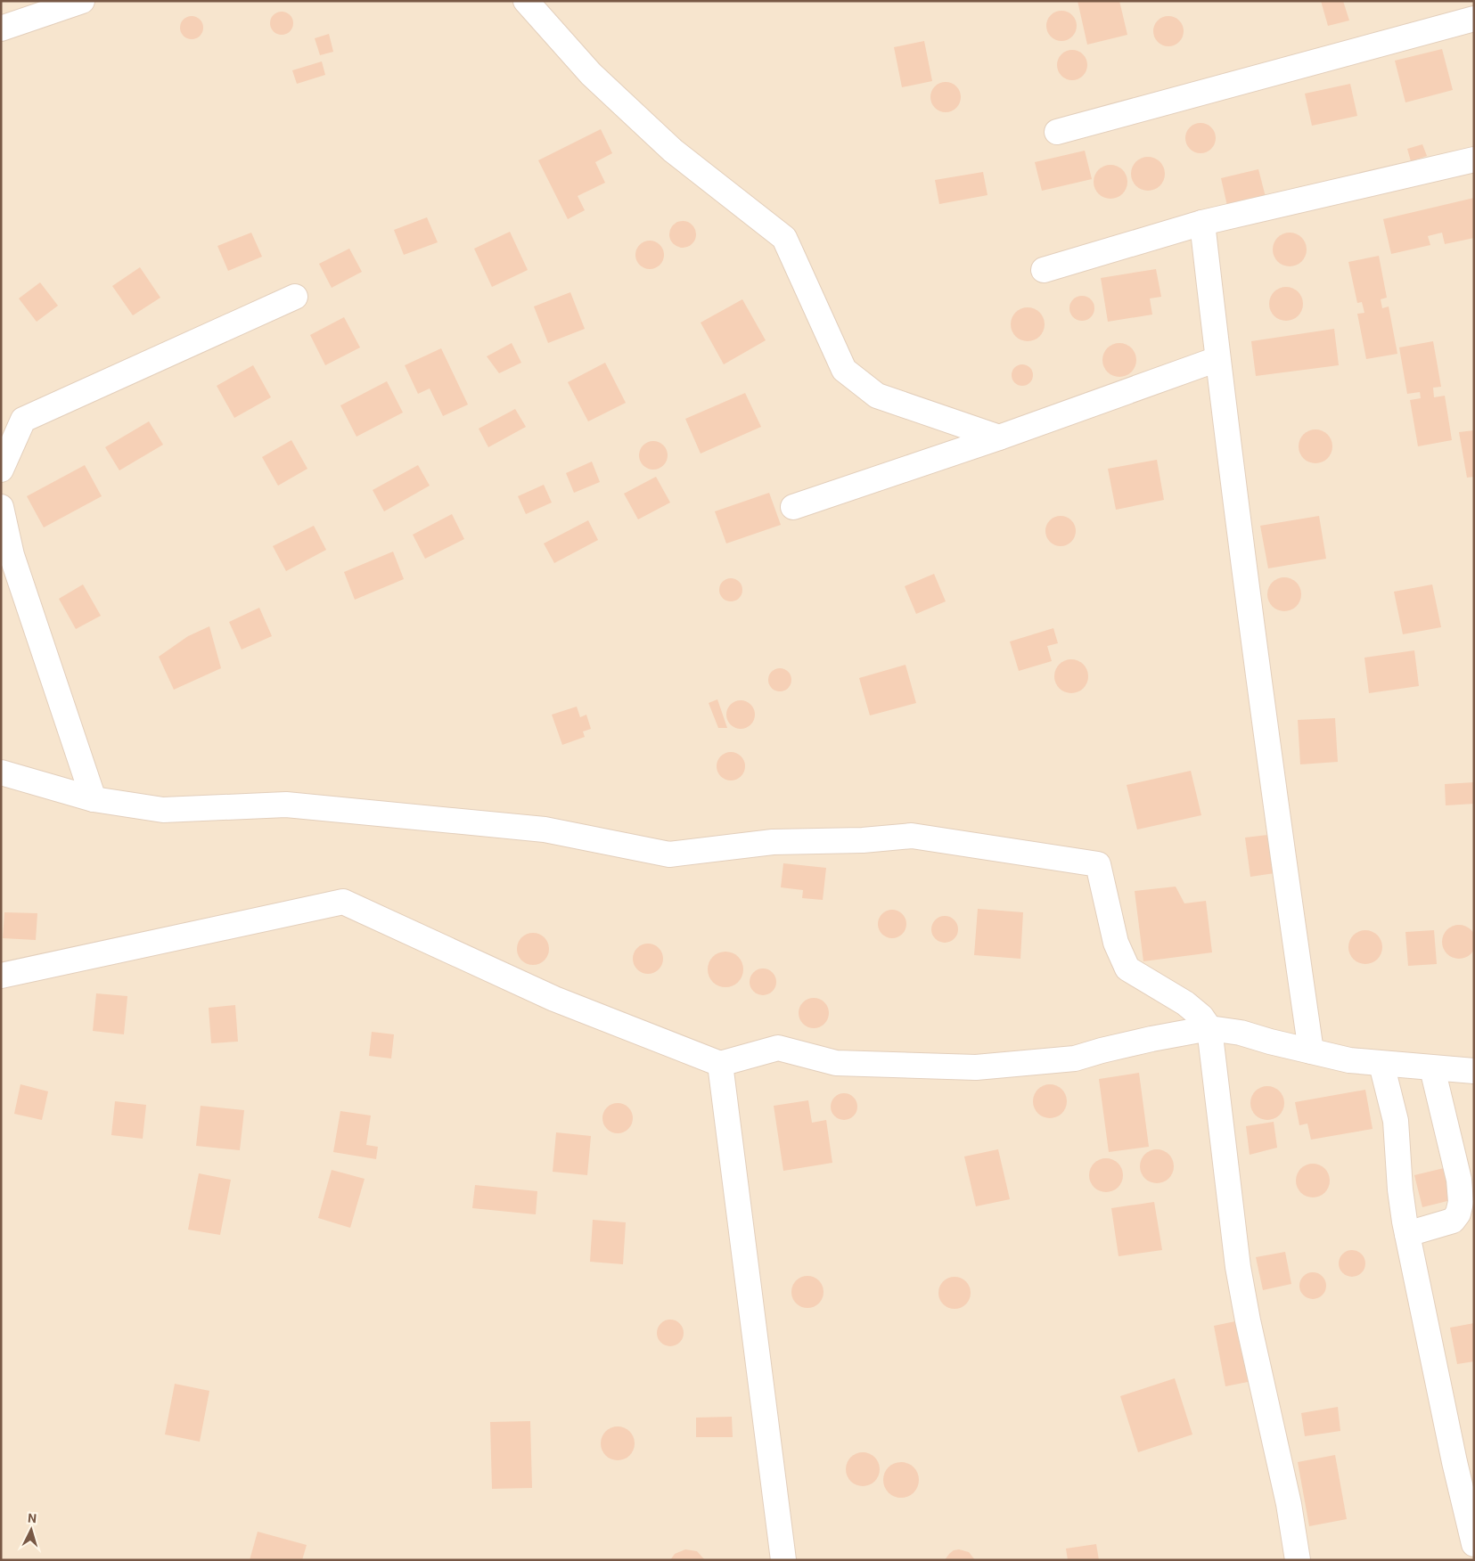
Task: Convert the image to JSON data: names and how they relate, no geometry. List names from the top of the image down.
{
  "north": "top"
}
